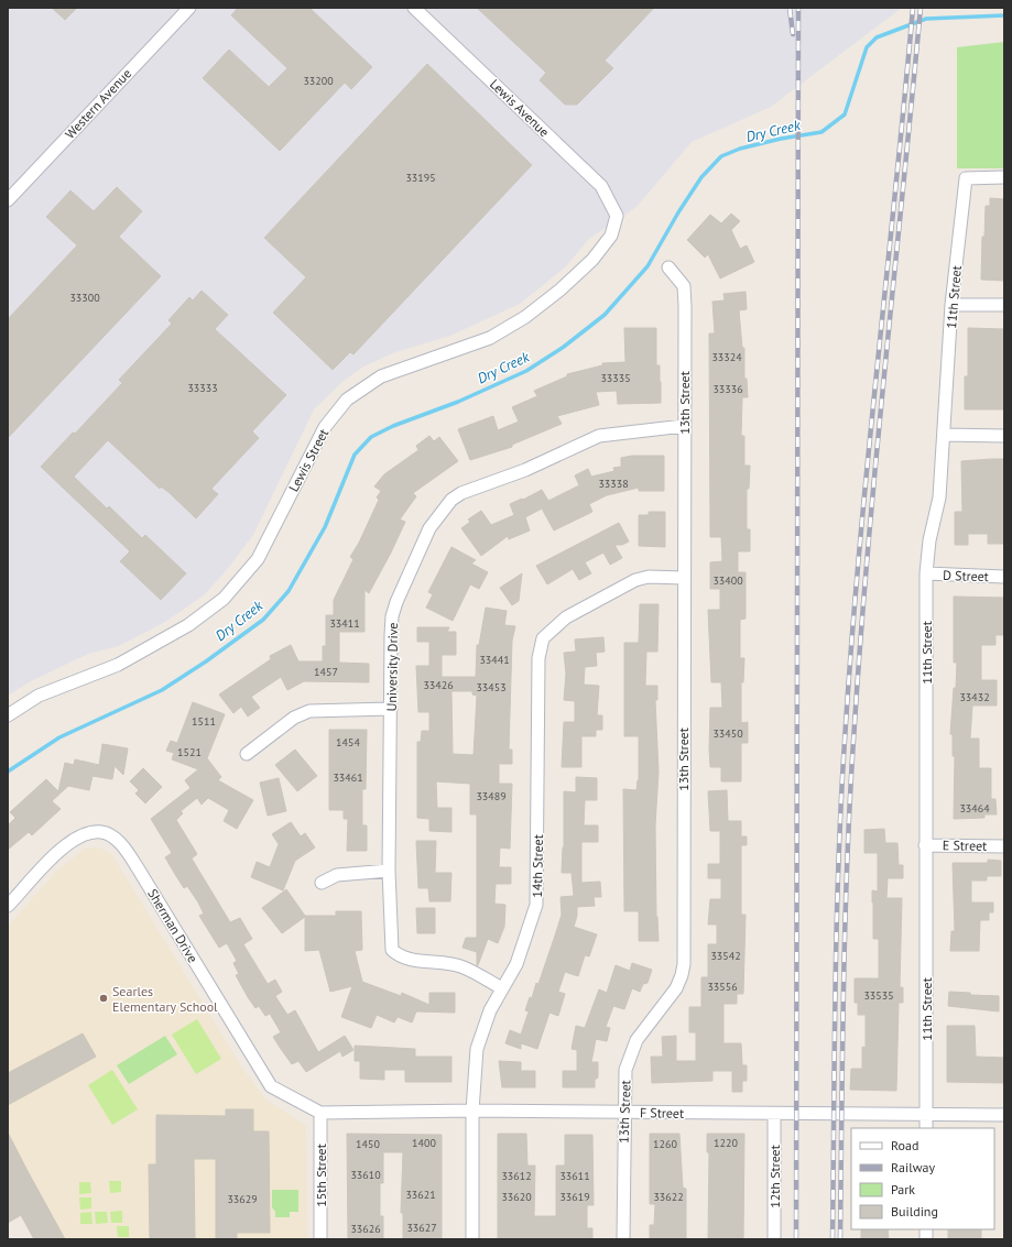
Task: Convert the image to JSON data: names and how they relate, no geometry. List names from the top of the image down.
{
  "streets": {
    "street": [
      "Western Avenue",
      "Lewis Avenue",
      "11th Street",
      "13th Street",
      "Lewis Street",
      "D Street",
      "University Drive",
      "E Street",
      "14th Street",
      "Sherman Drive",
      "F Street",
      "15th Street",
      "12th Street"
    ]
  },
  "crossings": [
    ["Lewis Avenue", "Lewis Street"],
    ["11th Street", "D Street"],
    ["11th Street", "E Street"],
    ["11th Street", "F Street"],
    ["13th Street", "University Drive"],
    ["13th Street", "14th Street"],
    ["13th Street", "F Street"],
    ["University Drive", "14th Street"],
    ["14th Street", "F Street"],
    ["Sherman Drive", "F Street"],
    ["Sherman Drive", "15th Street"],
    ["F Street", "15th Street"],
    ["F Street", "12th Street"]
  ],
  "water": ["Dry Creek"],
  "places": ["Searles Elementary School"],
  "house_numbers": [
    "33200",
    "33195",
    "33300",
    "33324",
    "33335",
    "33333",
    "33336",
    "33338",
    "33400",
    "33411",
    "33441",
    "1457",
    "33426",
    "33453",
    "33432",
    "1511",
    "33450",
    "1454",
    "1521",
    "33461",
    "33489",
    "33464",
    "33542",
    "33556",
    "33535",
    "1400",
    "1220",
    "1450",
    "1260",
    "33610",
    "33612",
    "33611",
    "33621",
    "33620",
    "33619",
    "33622",
    "33629",
    "33627",
    "33626"
  ],
  "legend": [
    "Road",
    "Railway",
    "Park",
    "Building"
  ]
}
